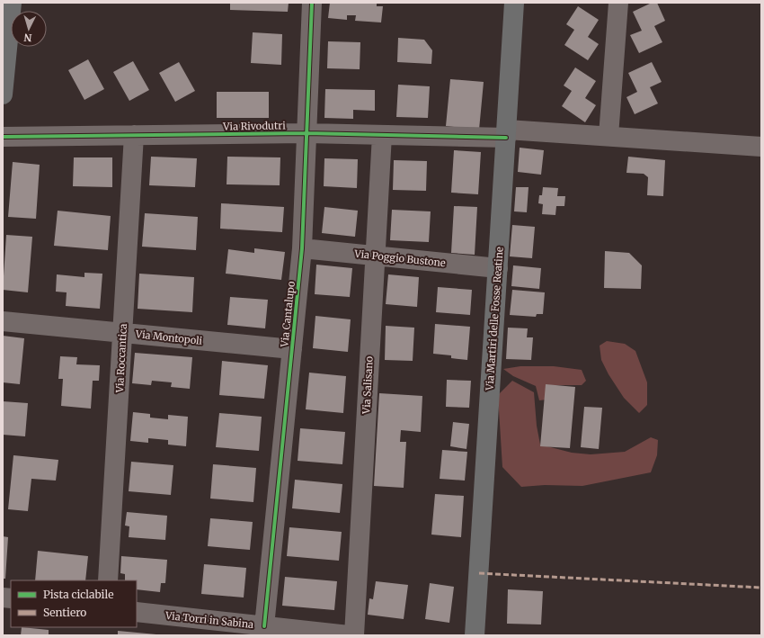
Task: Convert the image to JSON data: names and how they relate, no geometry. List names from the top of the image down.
{
  "streets": {
    "main road": ["Via Martiri delle Fosse Reatine"],
    "street": [
      "Via Rivodutri",
      "Via Poggio Bustone",
      "Via Cantalupo",
      "Via Montopoli",
      "Via Roccantica",
      "Via Salisano",
      "Via Torri in Sabina"
    ]
  },
  "crossings": [
    ["Via Rivodutri", "Via Cantalupo"],
    ["Via Rivodutri", "Via Martiri delle Fosse Reatine"],
    ["Via Rivodutri", "Via Roccantica"],
    ["Via Rivodutri", "Via Salisano"],
    ["Via Poggio Bustone", "Via Cantalupo"],
    ["Via Poggio Bustone", "Via Martiri delle Fosse Reatine"],
    ["Via Poggio Bustone", "Via Salisano"],
    ["Via Cantalupo", "Via Montopoli"],
    ["Via Cantalupo", "Via Torri in Sabina"],
    ["Via Montopoli", "Via Roccantica"]
  ],
  "legend": ["Pista ciclabile", "Sentiero"],
  "north": "bottom"
}
